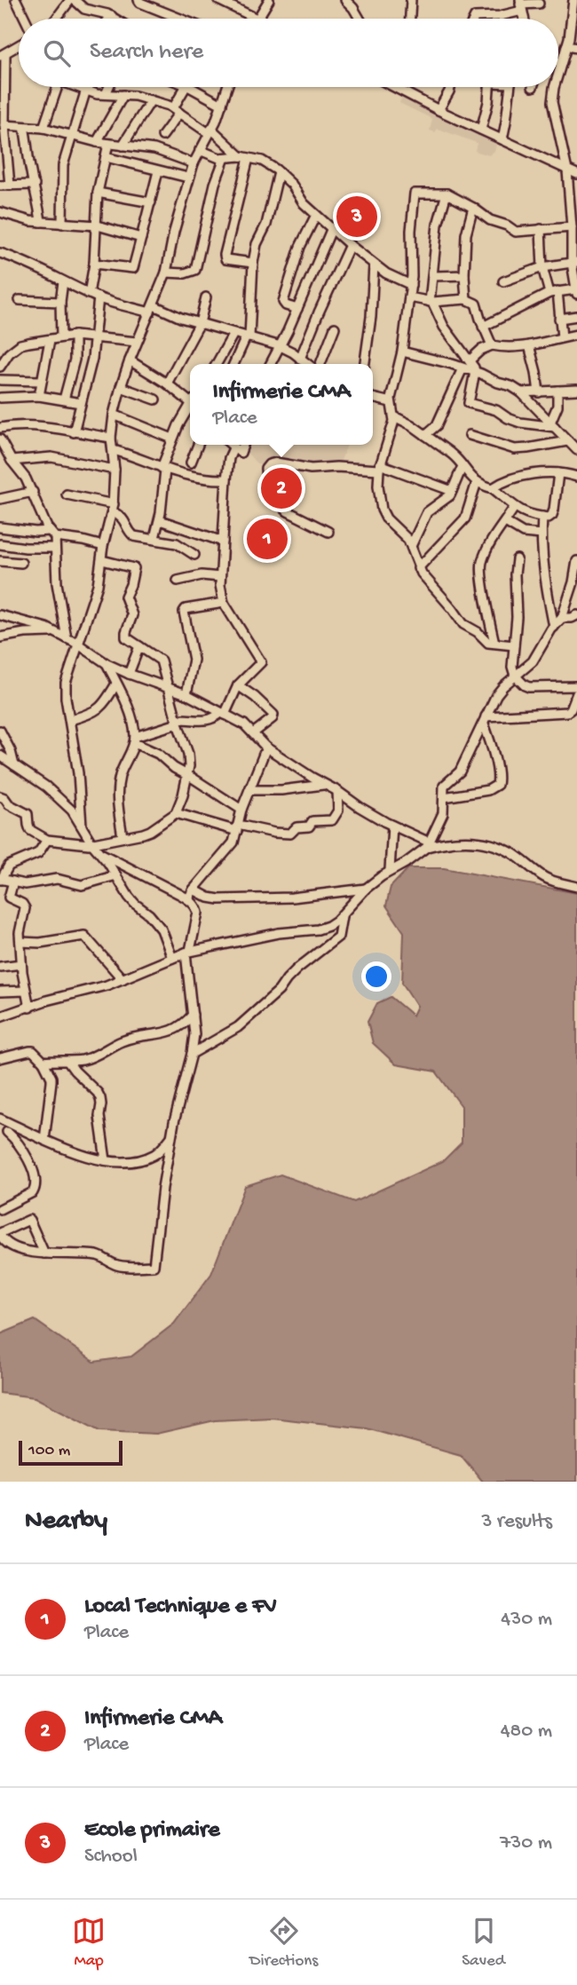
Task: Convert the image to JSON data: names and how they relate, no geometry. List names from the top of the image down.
{
  "scale_bar": "100 m",
  "page": {
    "search": "Search here",
    "pins": ["3", "2", "1"],
    "popup": ["Infirmerie CMA", "Place"],
    "scale": "100 m",
    "heading": ["Nearby", "3 results"],
    "list": [
      {
        "mark": "1",
        "name": "Local Technique e FV",
        "note": "Place",
        "value": "430 m"
      },
      {
        "mark": "2",
        "name": "Infirmerie CMA",
        "note": "Place",
        "value": "480 m"
      },
      {
        "mark": "3",
        "name": "Ecole primaire",
        "note": "School",
        "value": "730 m"
      }
    ],
    "nav": ["Map", "Directions", "Saved"]
  }
}
